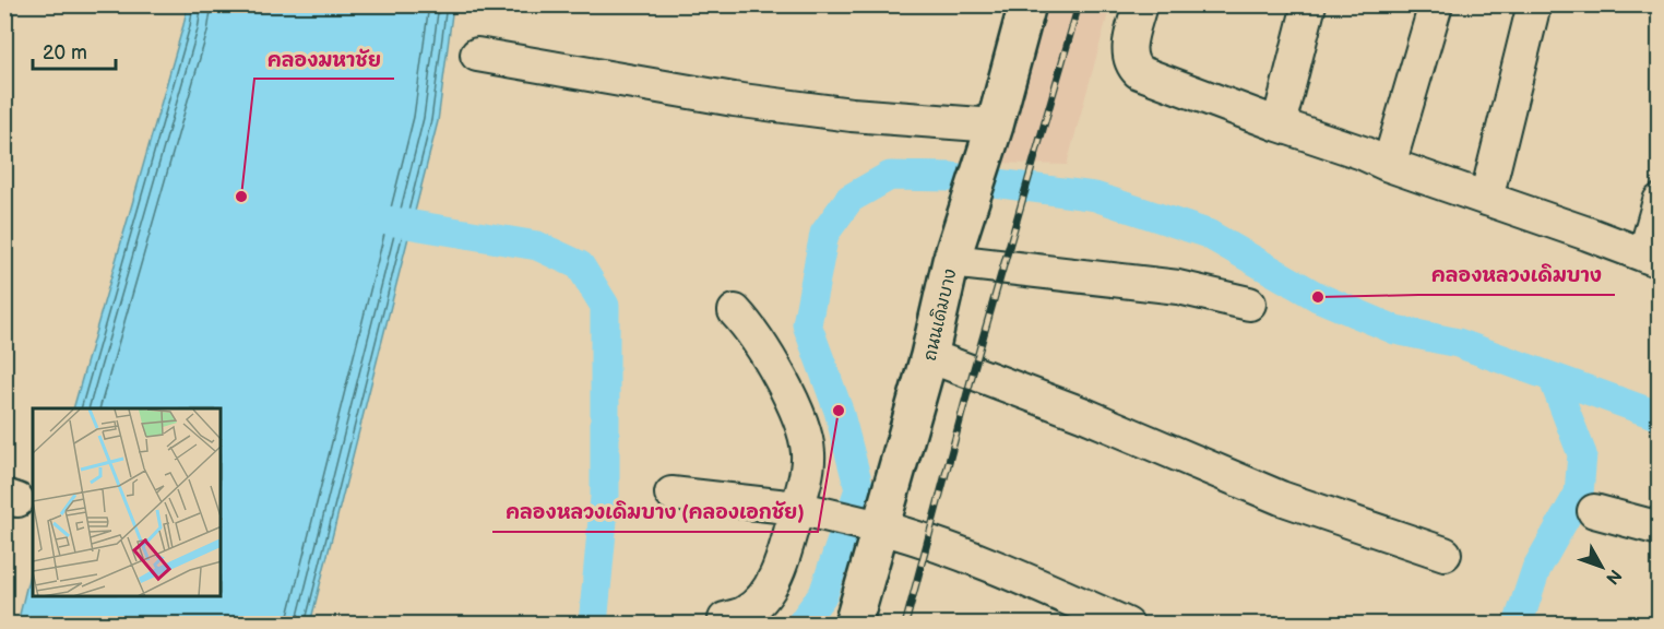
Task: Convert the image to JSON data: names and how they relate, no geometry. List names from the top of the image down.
{
  "streets": {
    "street": ["ถนนเดิมบาง"]
  },
  "places": ["คลองมหาชัย", "คลองหลวงเดิมบาง", "คลองหลวงเดิมบาง (คลองเอกชัย)"],
  "scale_bar": "20 m",
  "north": "bottom right"
}
